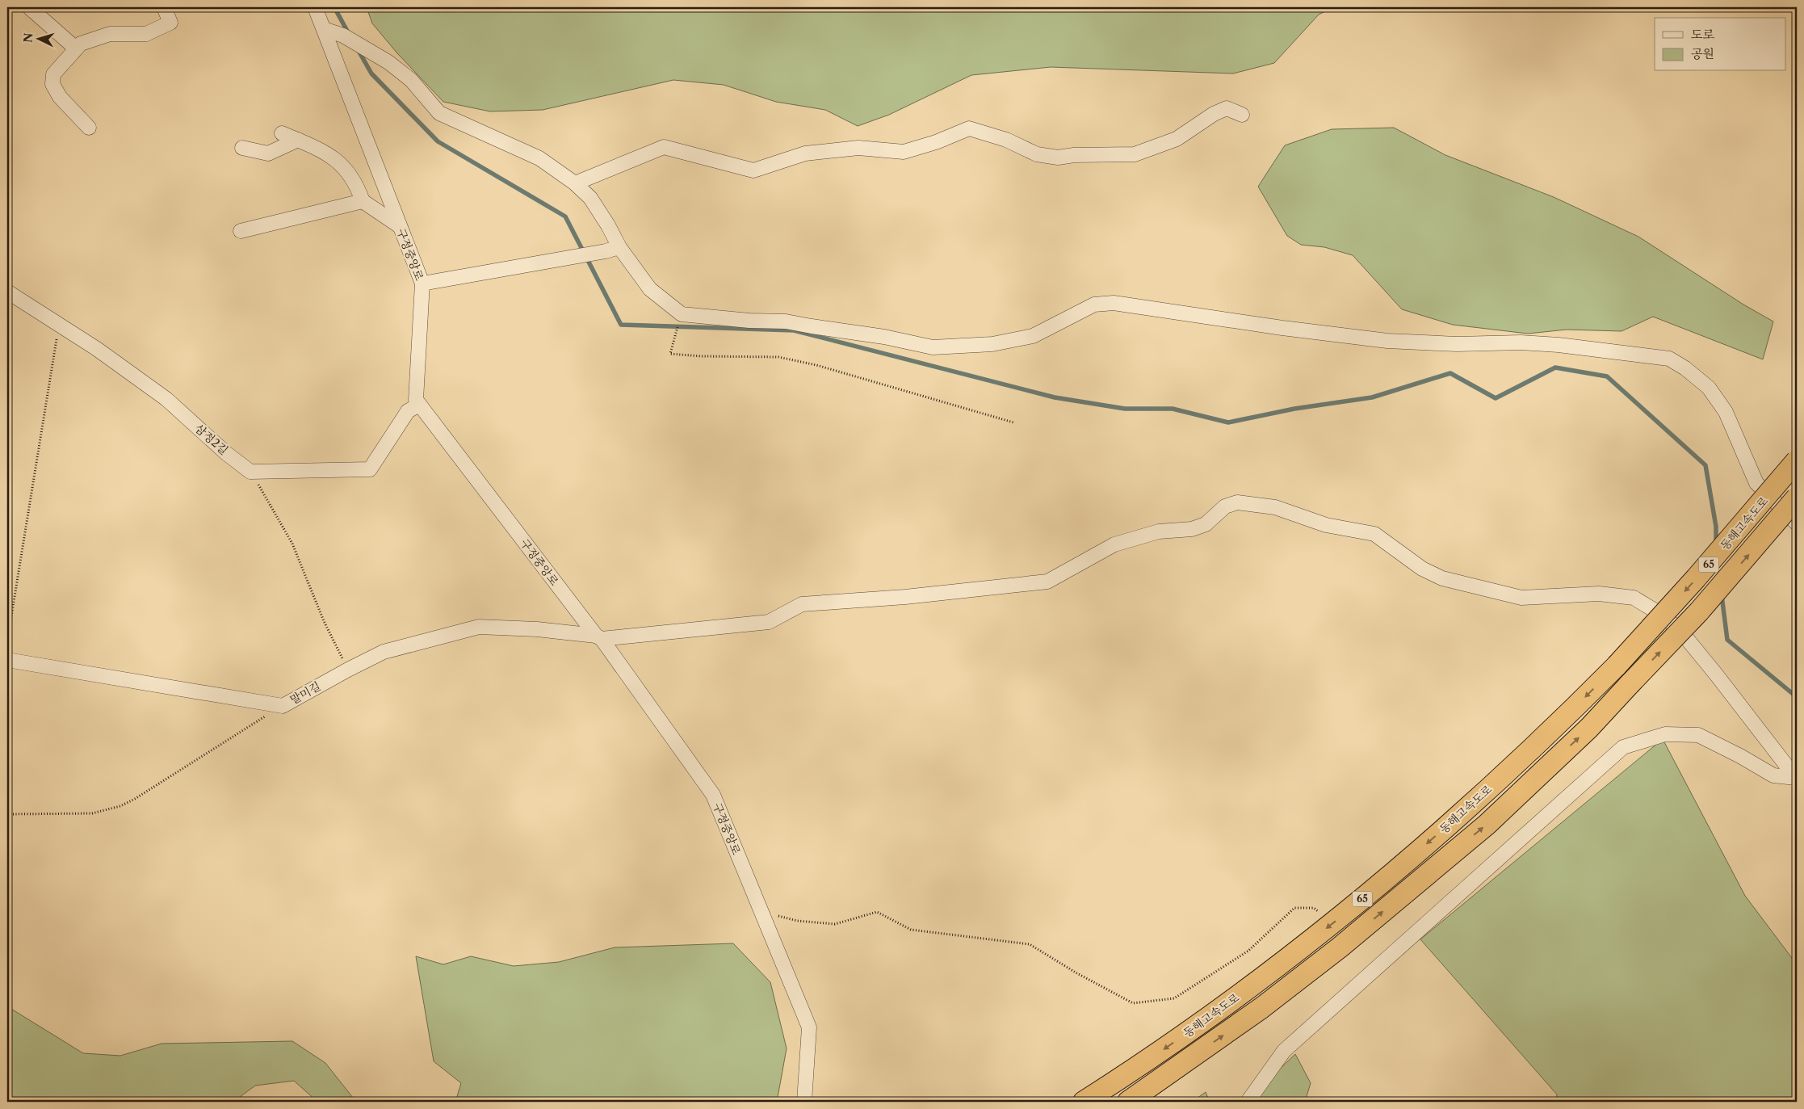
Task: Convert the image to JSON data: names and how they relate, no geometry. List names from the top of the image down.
{
  "streets": {
    "highway": ["동해고속도로", "65"],
    "street": ["구정중앙로", "삼정2길", "말미길"]
  },
  "crossings": [
    ["구정중앙로", "말미길"]
  ],
  "legend": ["도로", "공원"],
  "north": "left"
}
